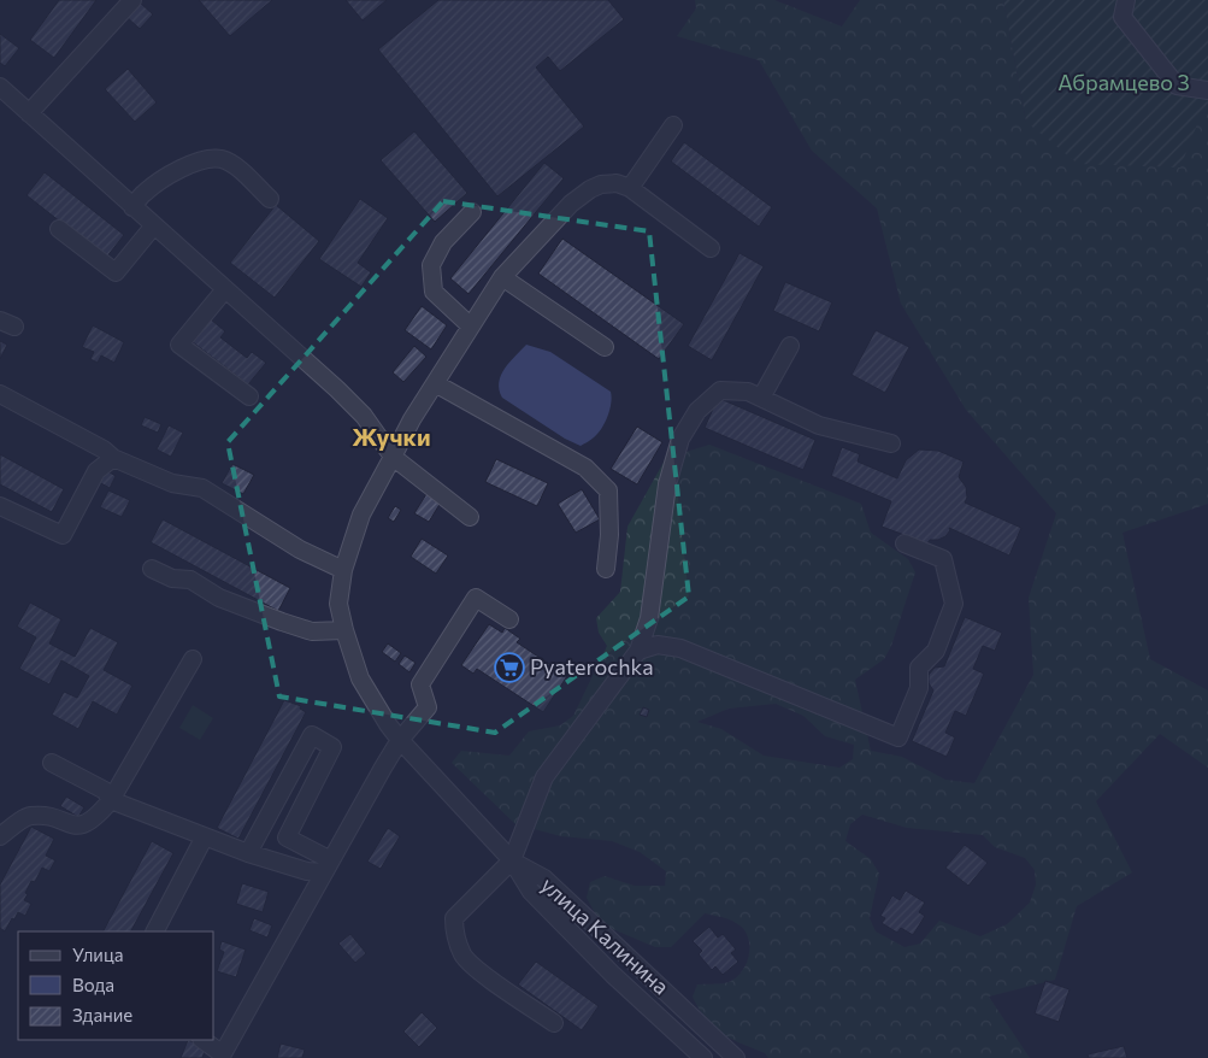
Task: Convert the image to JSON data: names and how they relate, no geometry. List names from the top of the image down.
{
  "streets": {
    "street": ["улица Калинина"]
  },
  "districts": ["Жучки"],
  "parks": ["Абрамцево 3"],
  "places": {
    "supermarket": ["Pyaterochka"]
  },
  "legend": ["Улица", "Вода", "Здание"]
}
